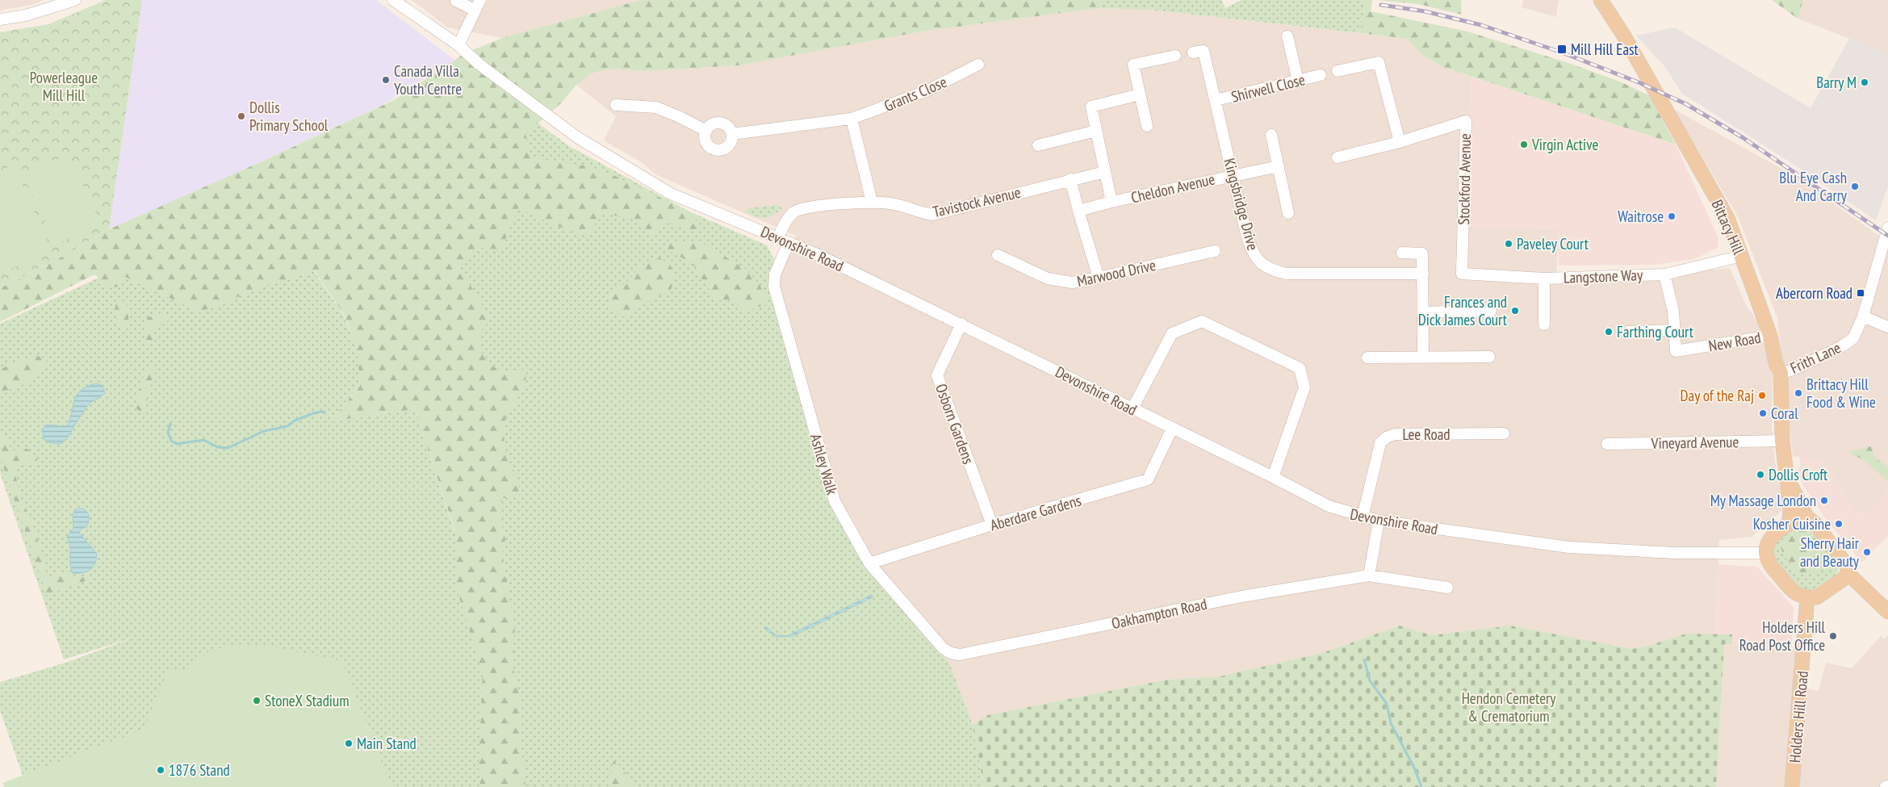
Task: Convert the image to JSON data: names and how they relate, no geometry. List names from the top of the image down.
{
  "streets": {
    "main road": ["Bittacy Hill", "Holders Hill Road"],
    "street": [
      "Shirwell Close",
      "Grants Close",
      "Stockford Avenue",
      "Cheldon Avenue",
      "Tavistock Avenue",
      "Kingsbridge Drive",
      "Devonshire Road",
      "Marwood Drive",
      "Langstone Way",
      "New Road",
      "Frith Lane",
      "Osborn Gardens",
      "Lee Road",
      "Vineyard Avenue",
      "Ashley Walk",
      "Aberdare Gardens",
      "Oakhampton Road"
    ]
  },
  "crossings": [
    ["Shirwell Close", "Kingsbridge Drive"],
    ["Stockford Avenue", "Langstone Way"],
    ["Cheldon Avenue", "Kingsbridge Drive"],
    ["Tavistock Avenue", "Devonshire Road"],
    ["Bittacy Hill", "Devonshire Road"],
    ["Bittacy Hill", "Langstone Way"],
    ["Bittacy Hill", "New Road"],
    ["Bittacy Hill", "Frith Lane"],
    ["Bittacy Hill", "Vineyard Avenue"],
    ["Bittacy Hill", "Holders Hill Road"],
    ["Devonshire Road", "Osborn Gardens"],
    ["Devonshire Road", "Lee Road"],
    ["Devonshire Road", "Ashley Walk"],
    ["Devonshire Road", "Aberdare Gardens"],
    ["Devonshire Road", "Holders Hill Road"],
    ["Osborn Gardens", "Aberdare Gardens"],
    ["Ashley Walk", "Aberdare Gardens"],
    ["Ashley Walk", "Oakhampton Road"]
  ],
  "parks": ["Powerleague Mill Hill", "Hendon Cemetery & Crematorium"],
  "places": {
    "transit": ["Mill Hill East", "Abercorn Road"],
    "other": [
      "Canada Villa Youth Centre",
      "Barry M",
      "Dollis Primary School",
      "Virgin Active",
      "Blu Eye Cash And Carry",
      "Waitrose",
      "Paveley Court",
      "Frances and Dick James Court",
      "Farthing Court",
      "Brittacy Hill Food & Wine",
      "Day of the Raj",
      "Coral",
      "Dollis Croft",
      "My Massage London",
      "Kosher Cuisine",
      "Sherry Hair and Beauty",
      "Holders Hill Road Post Office",
      "StoneX Stadium",
      "Main Stand",
      "1876 Stand"
    ]
  }
}
